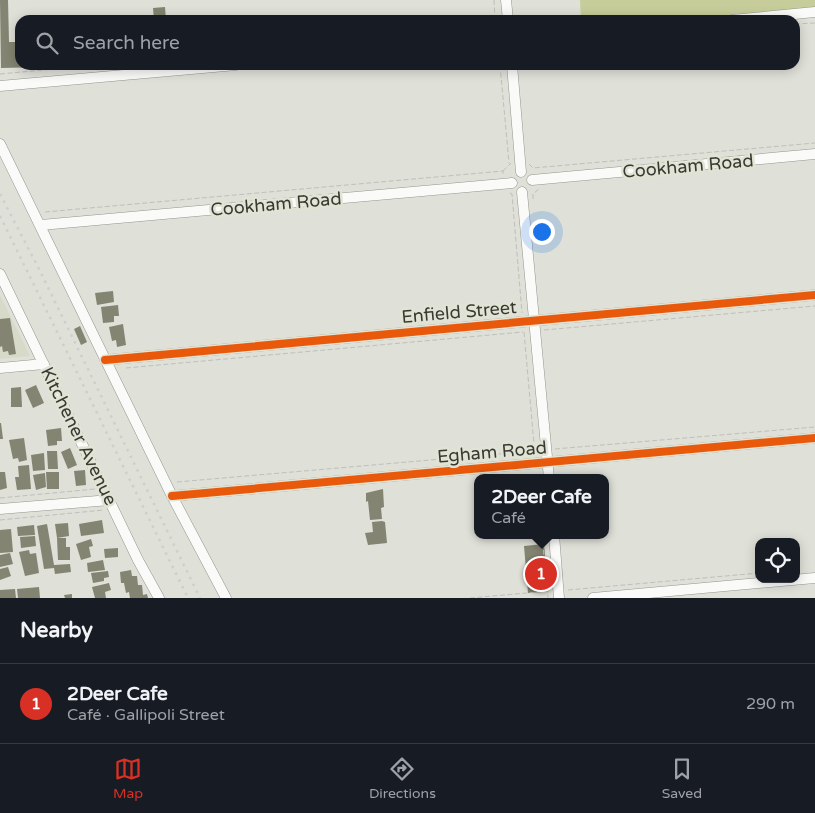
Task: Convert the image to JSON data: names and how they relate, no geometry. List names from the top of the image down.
{
  "streets": {
    "street": [
      "Cookham Road",
      "Enfield Street",
      "Kitchener Avenue",
      "Egham Road"
    ]
  },
  "page": {
    "search": "Search here",
    "popup": ["2Deer Cafe", "Café"],
    "pins": "1",
    "heading": "Nearby",
    "list": [
      {
        "mark": "1",
        "name": "2Deer Cafe",
        "note": "Café · Gallipoli Street",
        "value": "290 m"
      }
    ],
    "nav": ["Map", "Directions", "Saved"]
  }
}
